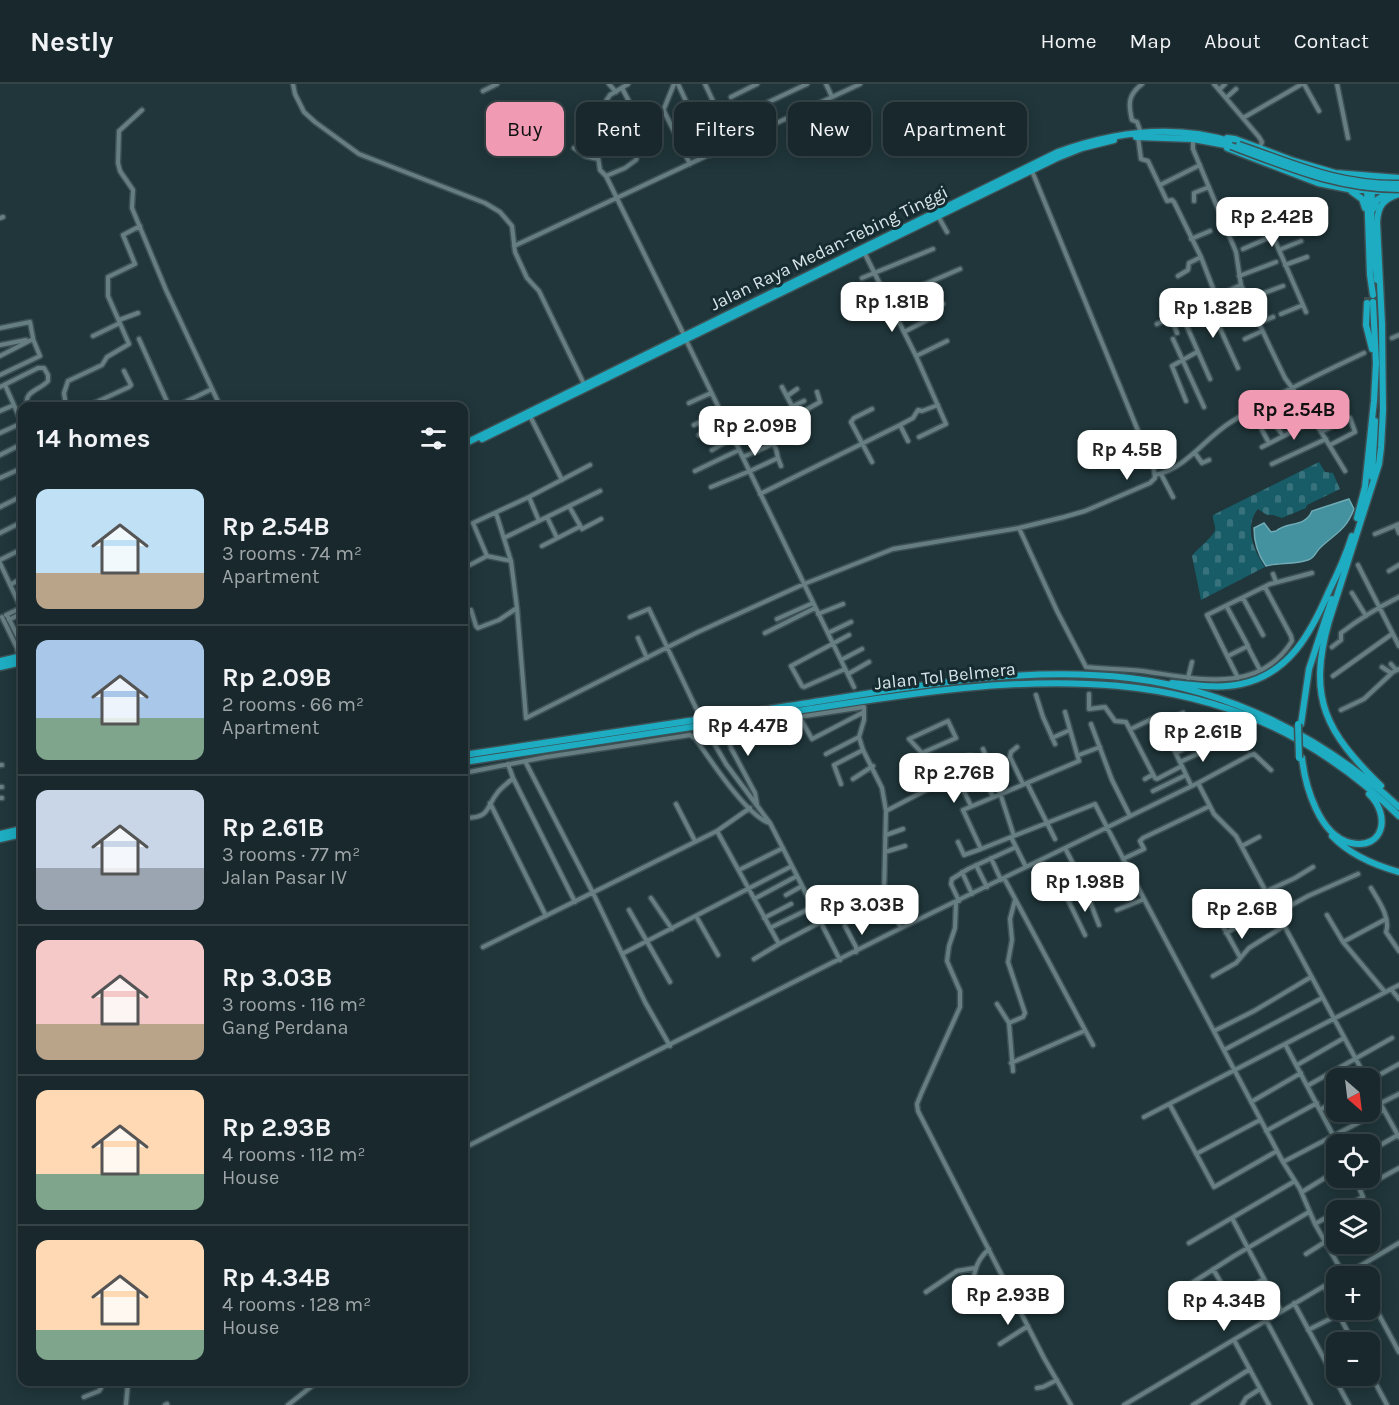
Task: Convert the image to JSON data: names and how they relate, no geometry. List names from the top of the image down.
{
  "streets": {
    "highway": ["Jalan Raya Medan-Tebing Tinggi", "Jalan Tol Belmera"]
  },
  "north": "bottom right",
  "page": {
    "header": "Nestly",
    "nav": [
      "Home",
      "Map",
      "About",
      "Contact"
    ],
    "chip": [
      "Buy",
      "Rent",
      "Filters",
      "New",
      "Apartment"
    ],
    "price": [
      "Rp 2.42B",
      "Rp 1.81B",
      "Rp 1.82B",
      "Rp 2.54B",
      "Rp 2.09B",
      "Rp 4.5B",
      "Rp 4.47B",
      "Rp 2.61B",
      "Rp 2.76B",
      "Rp 1.98B",
      "Rp 3.03B",
      "Rp 2.6B",
      "Rp 2.93B",
      "Rp 4.34B"
    ],
    "heading": "14 homes",
    "list": [
      {
        "name": "Rp 2.54B",
        "note": "3 rooms · 74 m² · Apartment"
      },
      {
        "name": "Rp 2.09B",
        "note": "2 rooms · 66 m² · Apartment"
      },
      {
        "name": "Rp 2.61B",
        "note": "3 rooms · 77 m² · Jalan Pasar IV"
      },
      {
        "name": "Rp 3.03B",
        "note": "3 rooms · 116 m² · Gang Perdana"
      },
      {
        "name": "Rp 2.93B",
        "note": "4 rooms · 112 m² · House"
      },
      {
        "name": "Rp 4.34B",
        "note": "4 rooms · 128 m² · House"
      }
    ],
    "map_buttons": ["+", "−"]
  }
}
